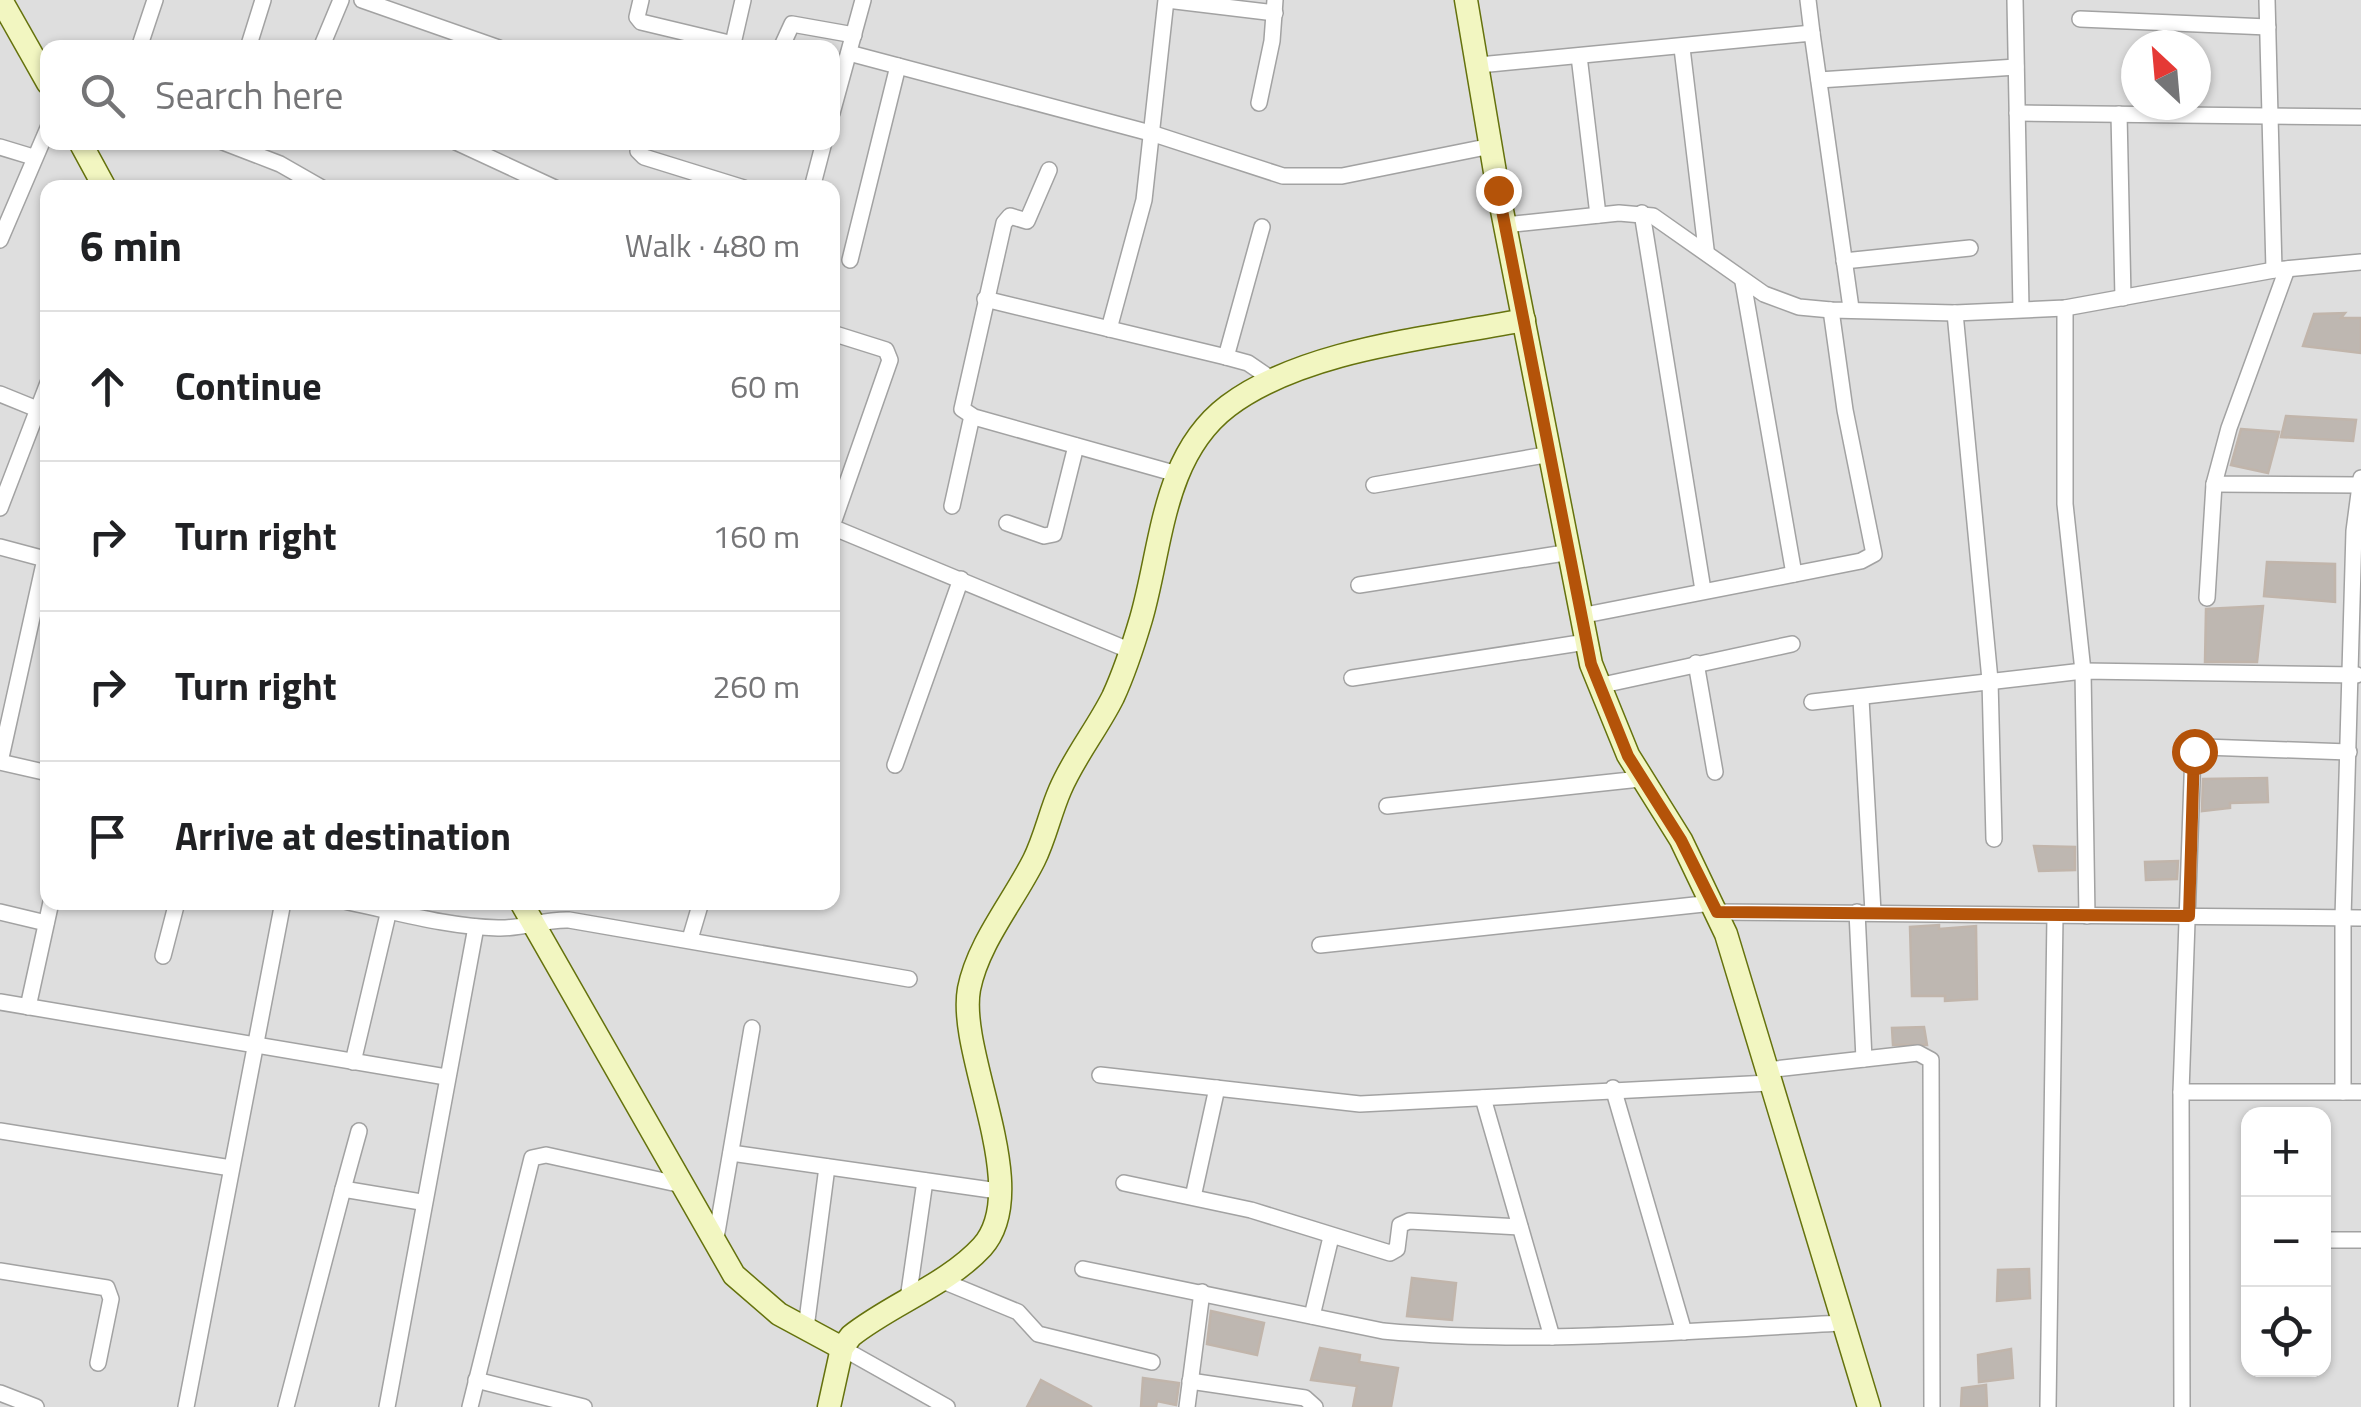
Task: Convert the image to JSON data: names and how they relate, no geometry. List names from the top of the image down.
{
  "north": "top left",
  "page": {
    "search": "Search here",
    "heading": ["6 min", "Walk · 480 m"],
    "list": [
      ["Continue", "60 m"],
      ["Turn right", "160 m"],
      ["Turn right", "260 m"],
      "Arrive at destination"
    ],
    "map_buttons": ["+", "−"]
  }
}
